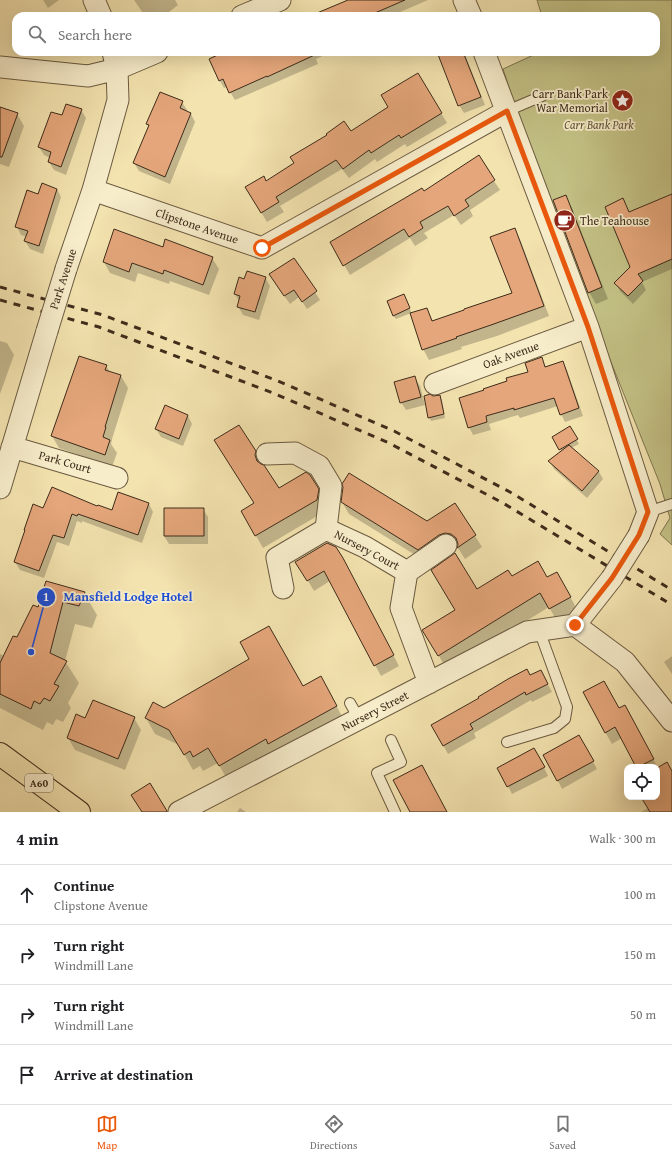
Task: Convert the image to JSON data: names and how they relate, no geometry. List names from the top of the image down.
{
  "streets": {
    "highway": ["A60"],
    "street": [
      "Clipstone Avenue",
      "Park Avenue",
      "Oak Avenue",
      "Park Court",
      "Nursery Court",
      "Nursery Street"
    ]
  },
  "crossings": [
    ["Clipstone Avenue", "Park Avenue"],
    ["Park Avenue", "Park Court"],
    ["Nursery Court", "Nursery Street"]
  ],
  "parks": ["Carr Bank Park"],
  "places": {
    "place": ["Carr Bank Park War Memorial"],
    "cafe": ["The Teahouse"],
    "other": ["Mansfield Lodge Hotel"]
  },
  "page": {
    "search": "Search here",
    "heading": ["4 min", "Walk · 300 m"],
    "list": [
      ["Continue", "Clipstone Avenue", "100 m"],
      ["Turn right", "Windmill Lane", "150 m"],
      ["Turn right", "Windmill Lane", "50 m"],
      "Arrive at destination"
    ],
    "nav": ["Map", "Directions", "Saved"]
  }
}
